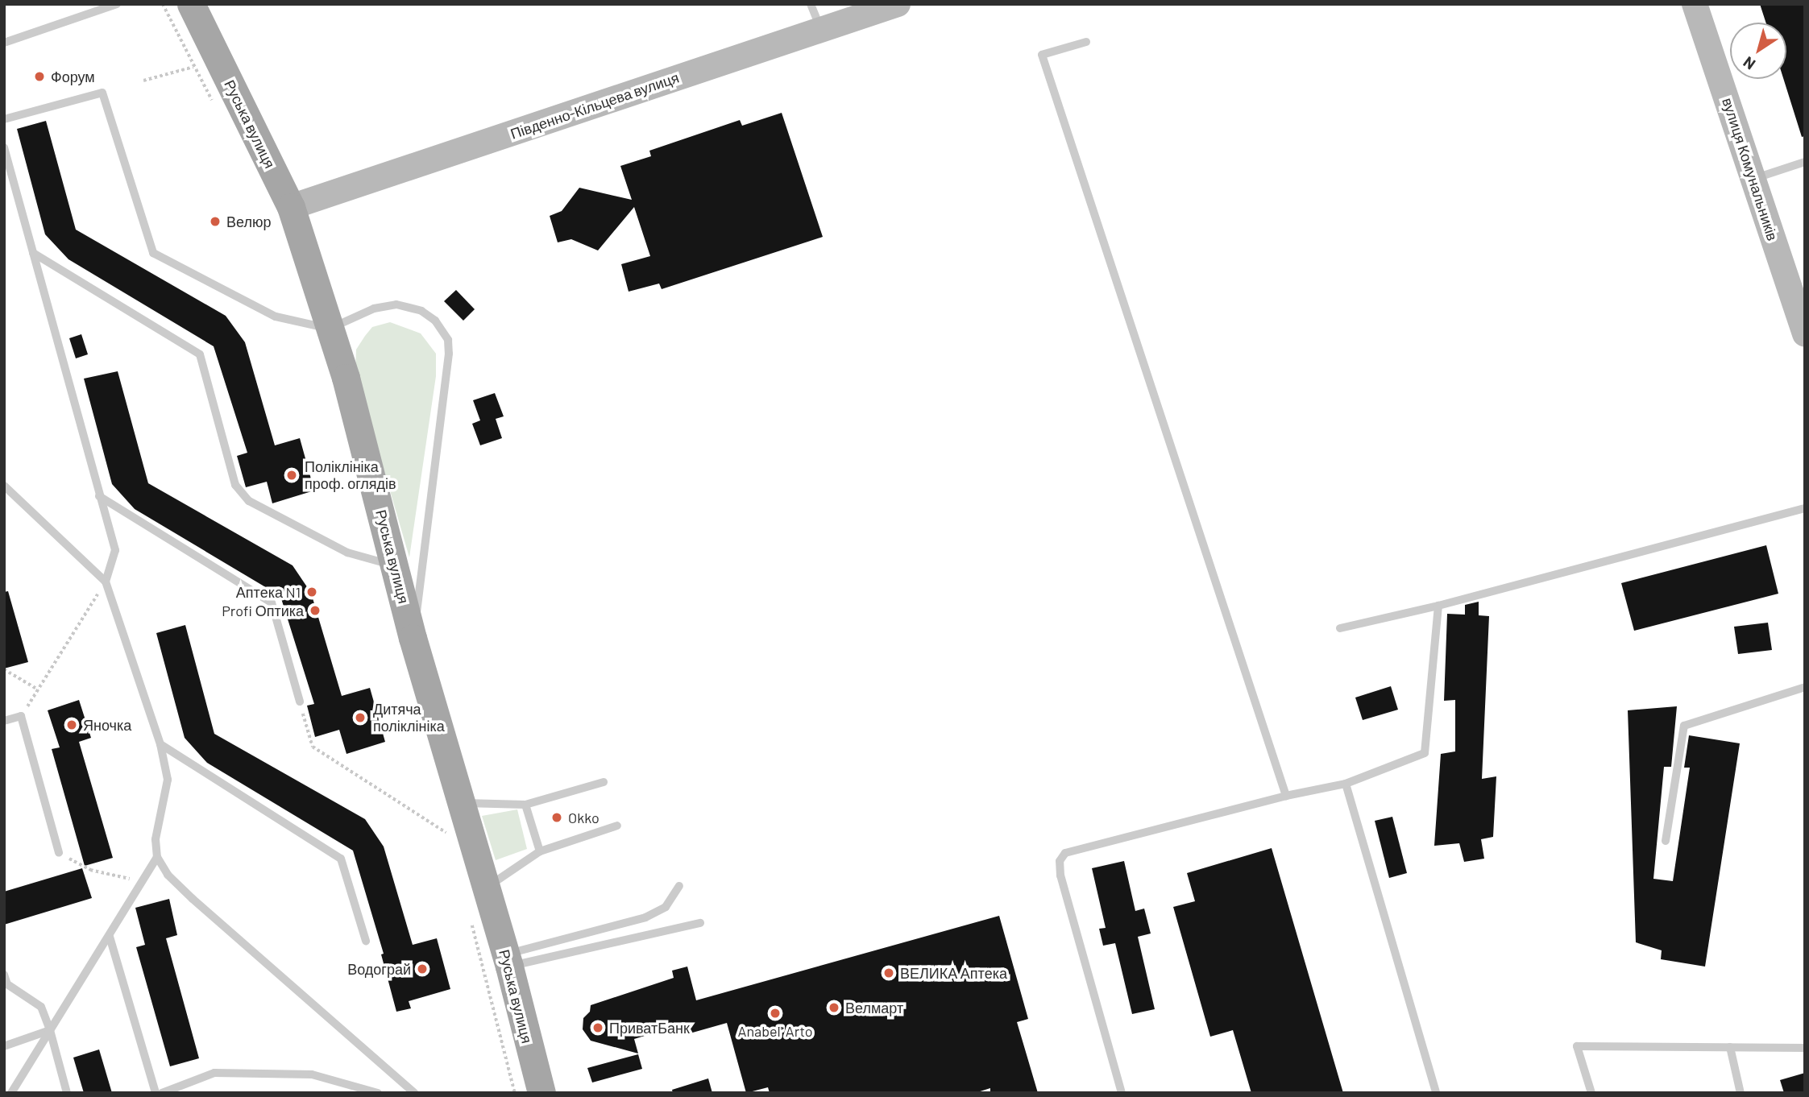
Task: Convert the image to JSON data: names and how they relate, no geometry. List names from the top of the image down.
{
  "streets": {
    "main road": ["Руська вулиця"],
    "street": ["Південно-Кільцева вулиця", "вулиця Комунальників"]
  },
  "crossings": [
    ["Південно-Кільцева вулиця", "Руська вулиця"]
  ],
  "places": [
    "Форум",
    "Велюр",
    "Поліклініка проф. оглядів",
    "Аптека N1",
    "Profi Оптика",
    "Дитяча поліклініка",
    "Яночка",
    "Okko",
    "Водограй",
    "ВЕЛИКА Аптека",
    "Велмарт",
    "Anabel' Arto",
    "ПриватБанк"
  ],
  "north": "bottom left"
}
